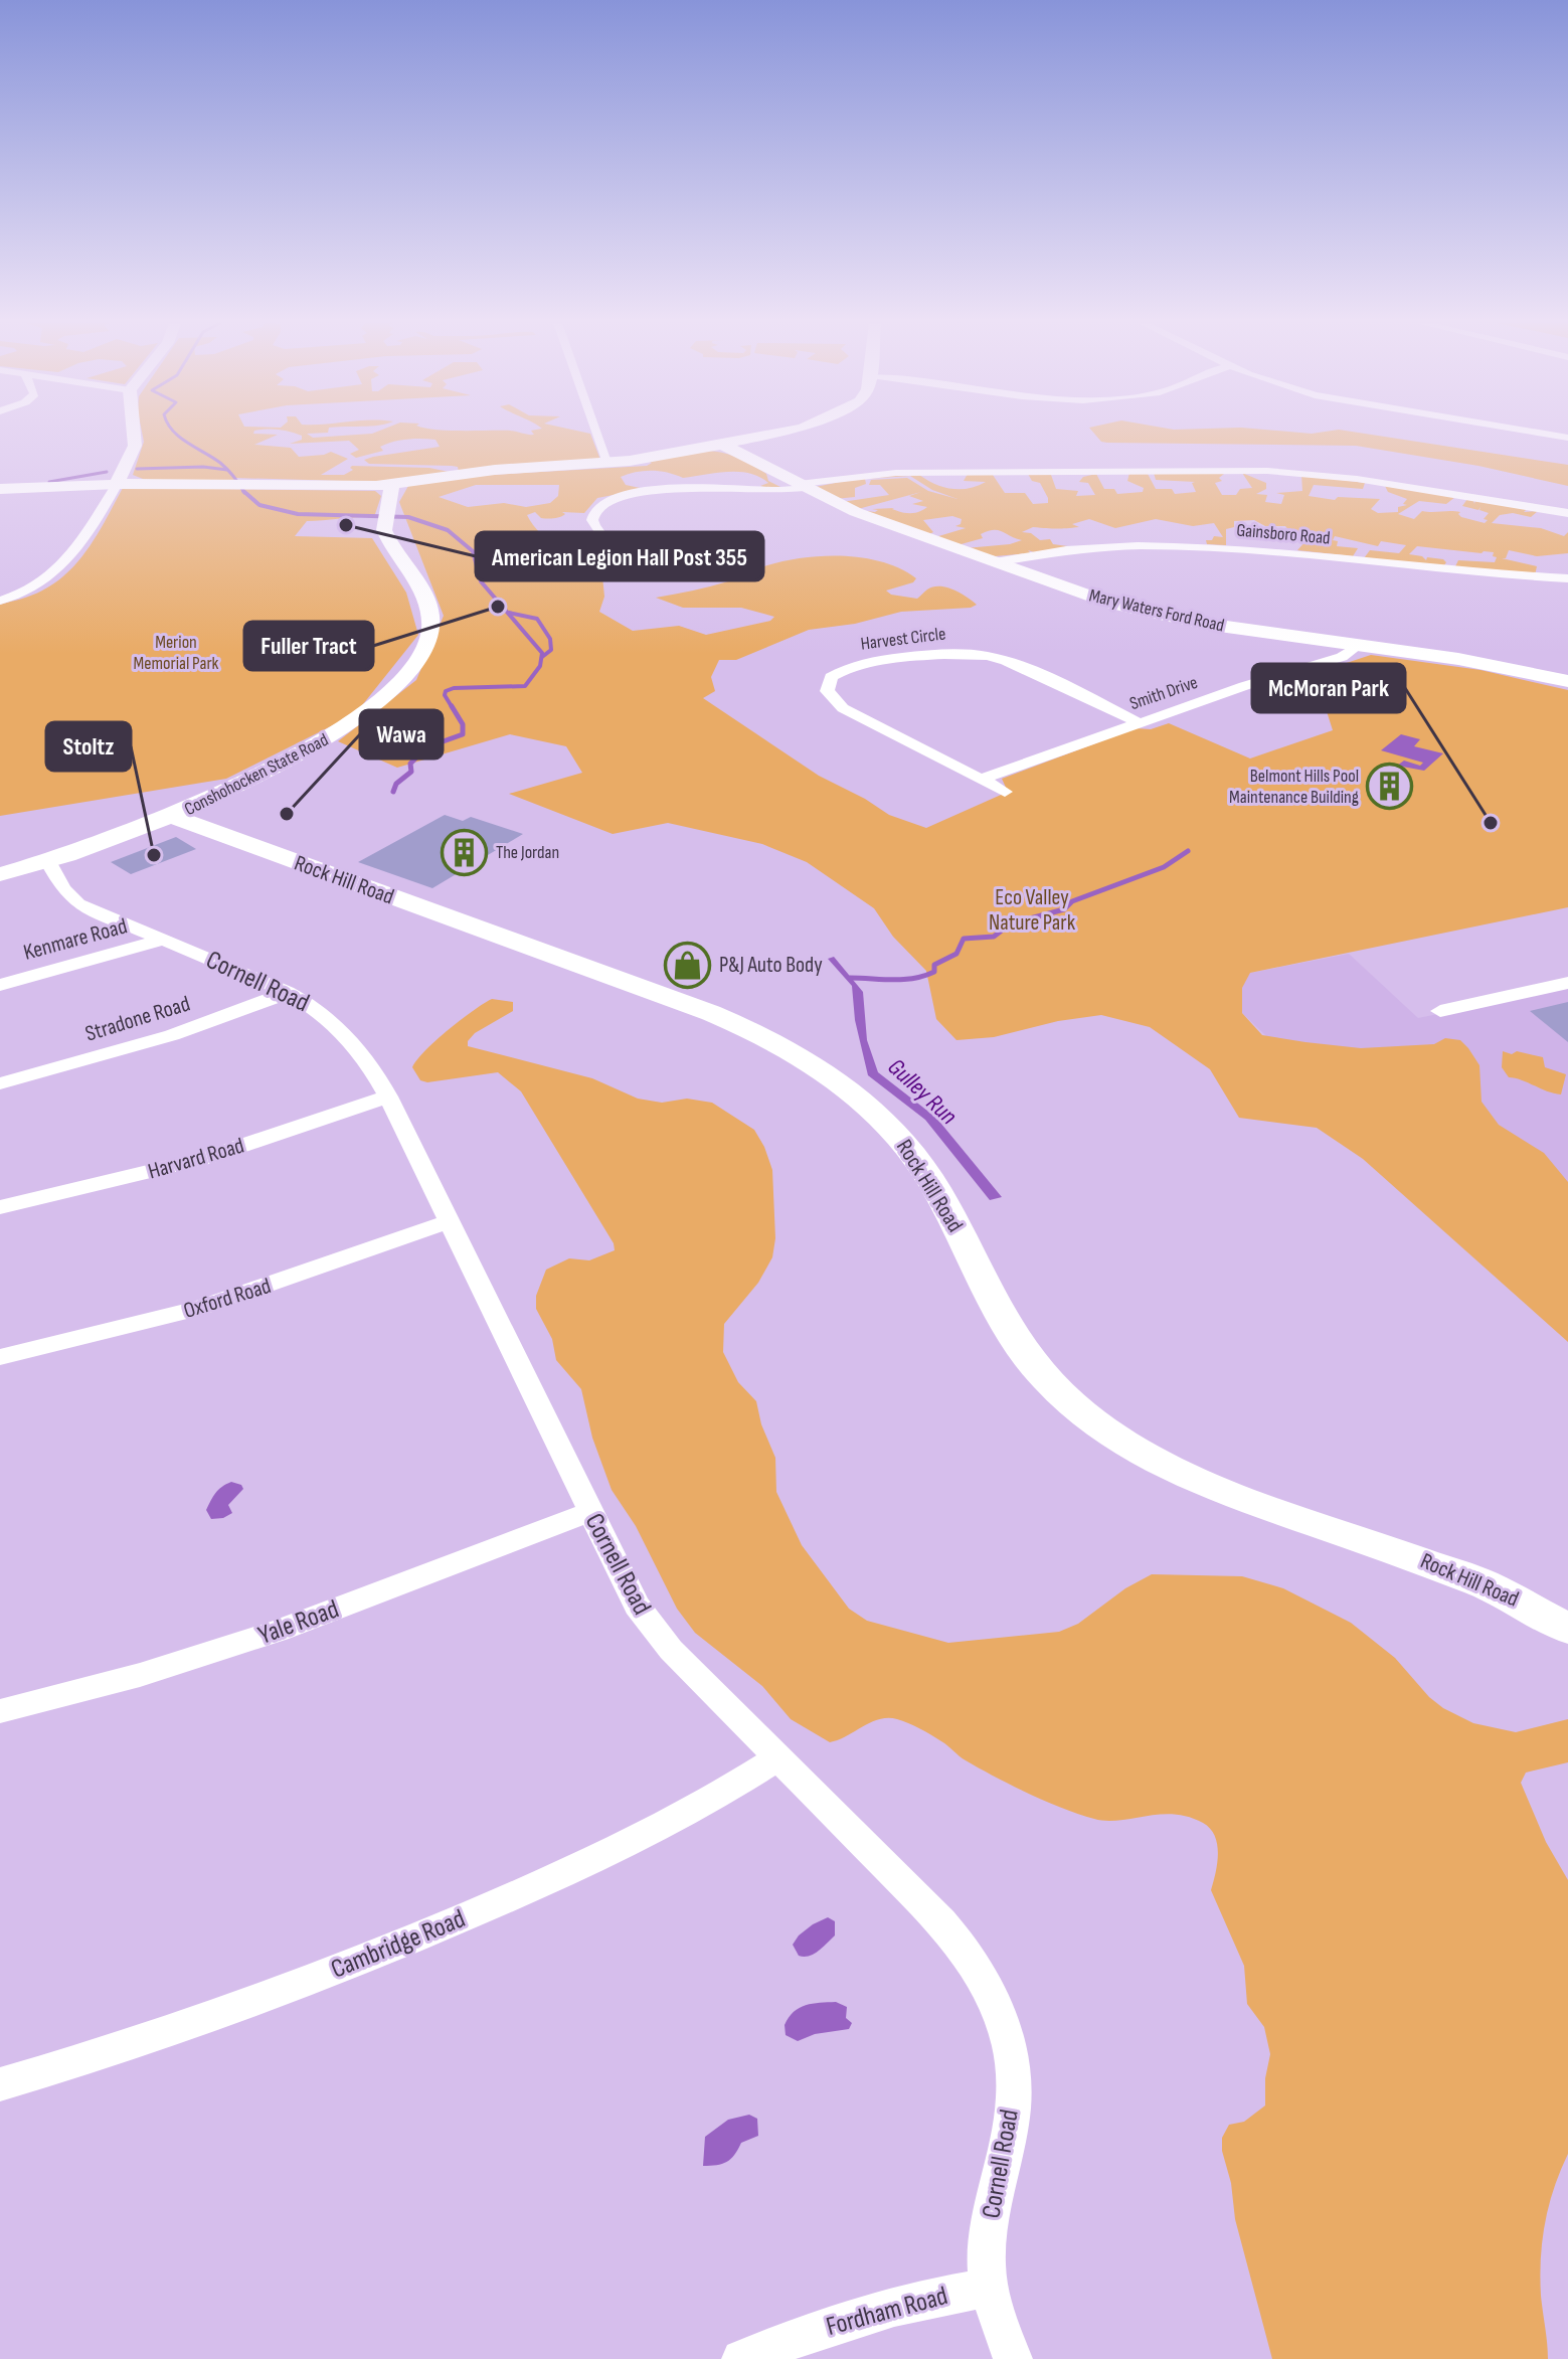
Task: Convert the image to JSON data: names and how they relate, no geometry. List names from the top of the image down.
{
  "streets": {
    "main road": ["Mary Waters Ford Road", "Conshohocken State Road", "Rock Hill Road"],
    "street": [
      "Gainsboro Road",
      "Harvest Circle",
      "Smith Drive",
      "Kenmare Road",
      "Cornell Road",
      "Stradone Road",
      "Harvard Road",
      "Oxford Road",
      "Yale Road",
      "Cambridge Road",
      "Fordham Road"
    ]
  },
  "crossings": [
    ["Gainsboro Road", "Mary Waters Ford Road"],
    ["Mary Waters Ford Road", "Smith Drive"],
    ["Harvest Circle", "Smith Drive"],
    ["Conshohocken State Road", "Rock Hill Road"],
    ["Conshohocken State Road", "Cornell Road"],
    ["Kenmare Road", "Cornell Road"],
    ["Cornell Road", "Stradone Road"],
    ["Cornell Road", "Harvard Road"],
    ["Cornell Road", "Oxford Road"],
    ["Cornell Road", "Yale Road"],
    ["Cornell Road", "Cambridge Road"],
    ["Cornell Road", "Fordham Road"]
  ],
  "water": ["Gulley Run"],
  "parks": ["Merion Memorial Park", "Eco Valley Nature Park"],
  "places": {
    "other": [
      "American Legion Hall Post 355",
      "Fuller Tract",
      "Wawa",
      "McMoran Park",
      "Stoltz"
    ],
    "building": ["Belmont Hills Pool Maintenance Building", "The Jordan"],
    "shop": ["P&J Auto Body"]
  }
}
